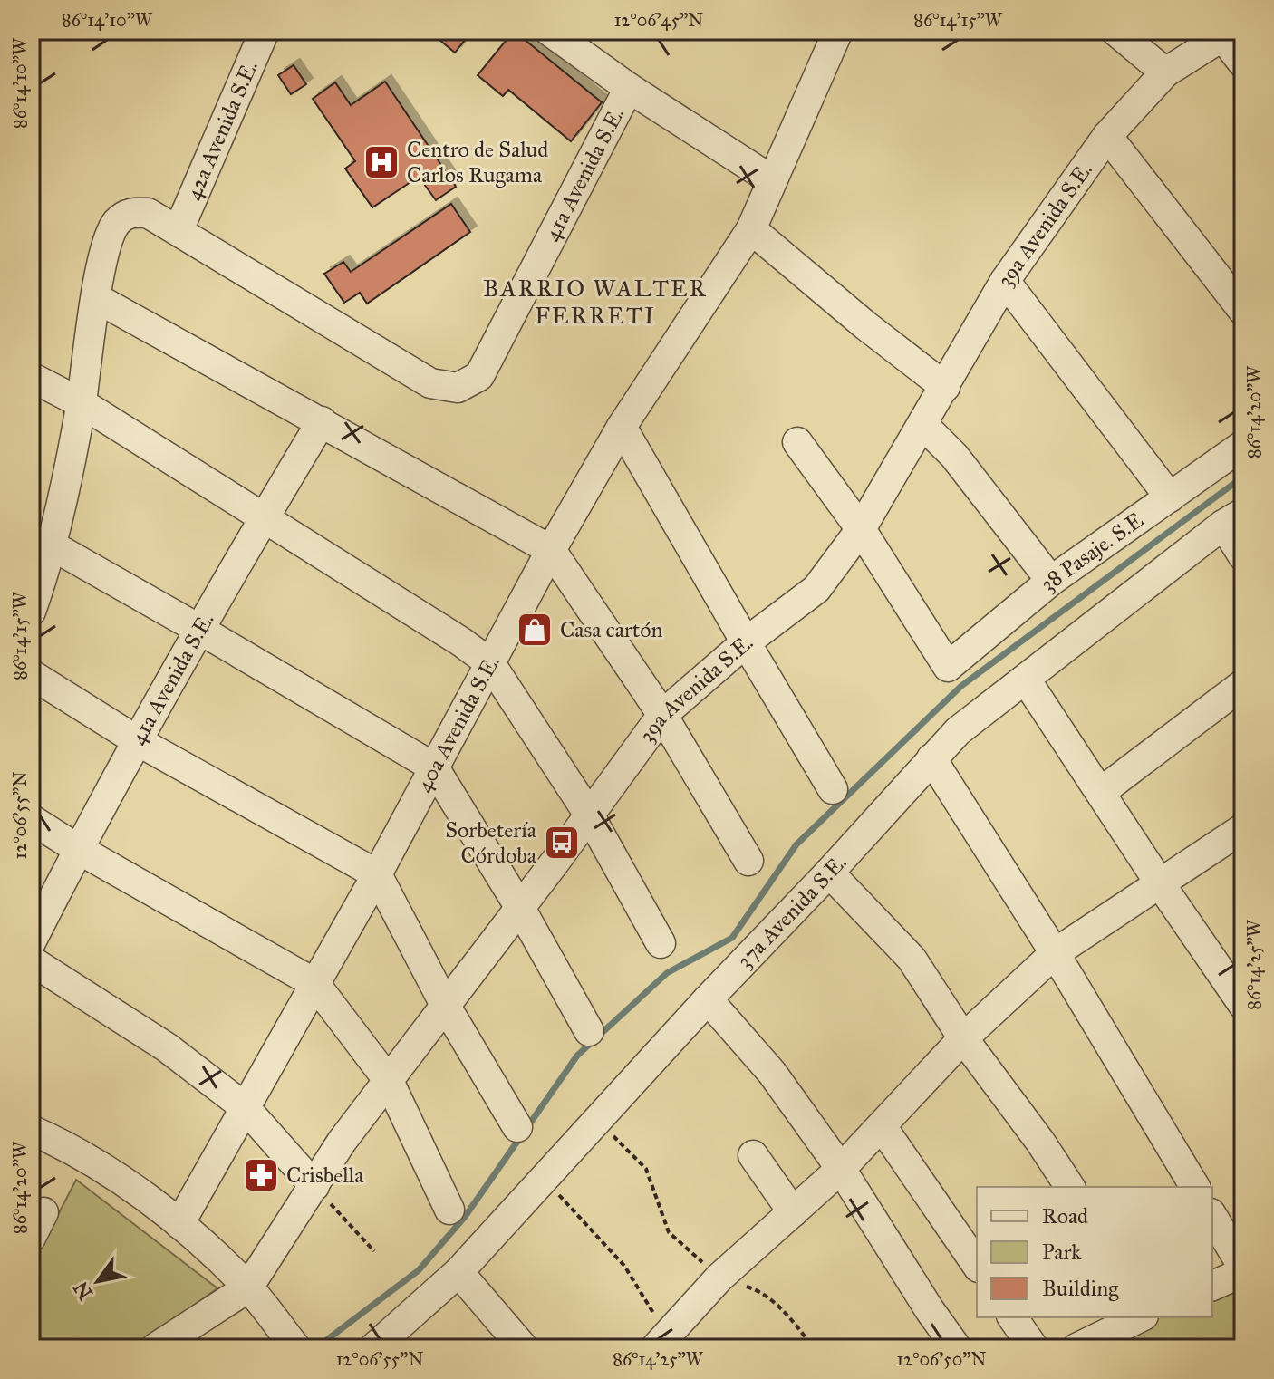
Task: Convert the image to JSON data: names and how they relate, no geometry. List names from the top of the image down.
{
  "streets": {
    "street": [
      "42a Avenida S.E.",
      "41a Avenida S.E.",
      "39a Avenida S.E.",
      "38 Pasaje. S.E",
      "40a Avenida S.E.",
      "37a Avenida S.E."
    ]
  },
  "crossings": [
    ["42a Avenida S.E.", "41a Avenida S.E."],
    ["39a Avenida S.E.", "38 Pasaje. S.E"]
  ],
  "districts": ["BARRIO WALTER FERRETI"],
  "places": {
    "hospital": ["Centro de Salud Carlos Rugama"],
    "shop": ["Casa cartón"],
    "bus stop": ["Sorbetería Córdoba"],
    "pharmacy": ["Crisbella"]
  },
  "legend": ["Road", "Park", "Building"],
  "north": "bottom left",
  "coordinates": [
    "86°14'10\"W",
    "12°06'45\"N",
    "86°14'15\"W",
    "86°14'20\"W",
    "12°06'55\"N",
    "86°14'25\"W",
    "12°06'50\"N"
  ]
}
